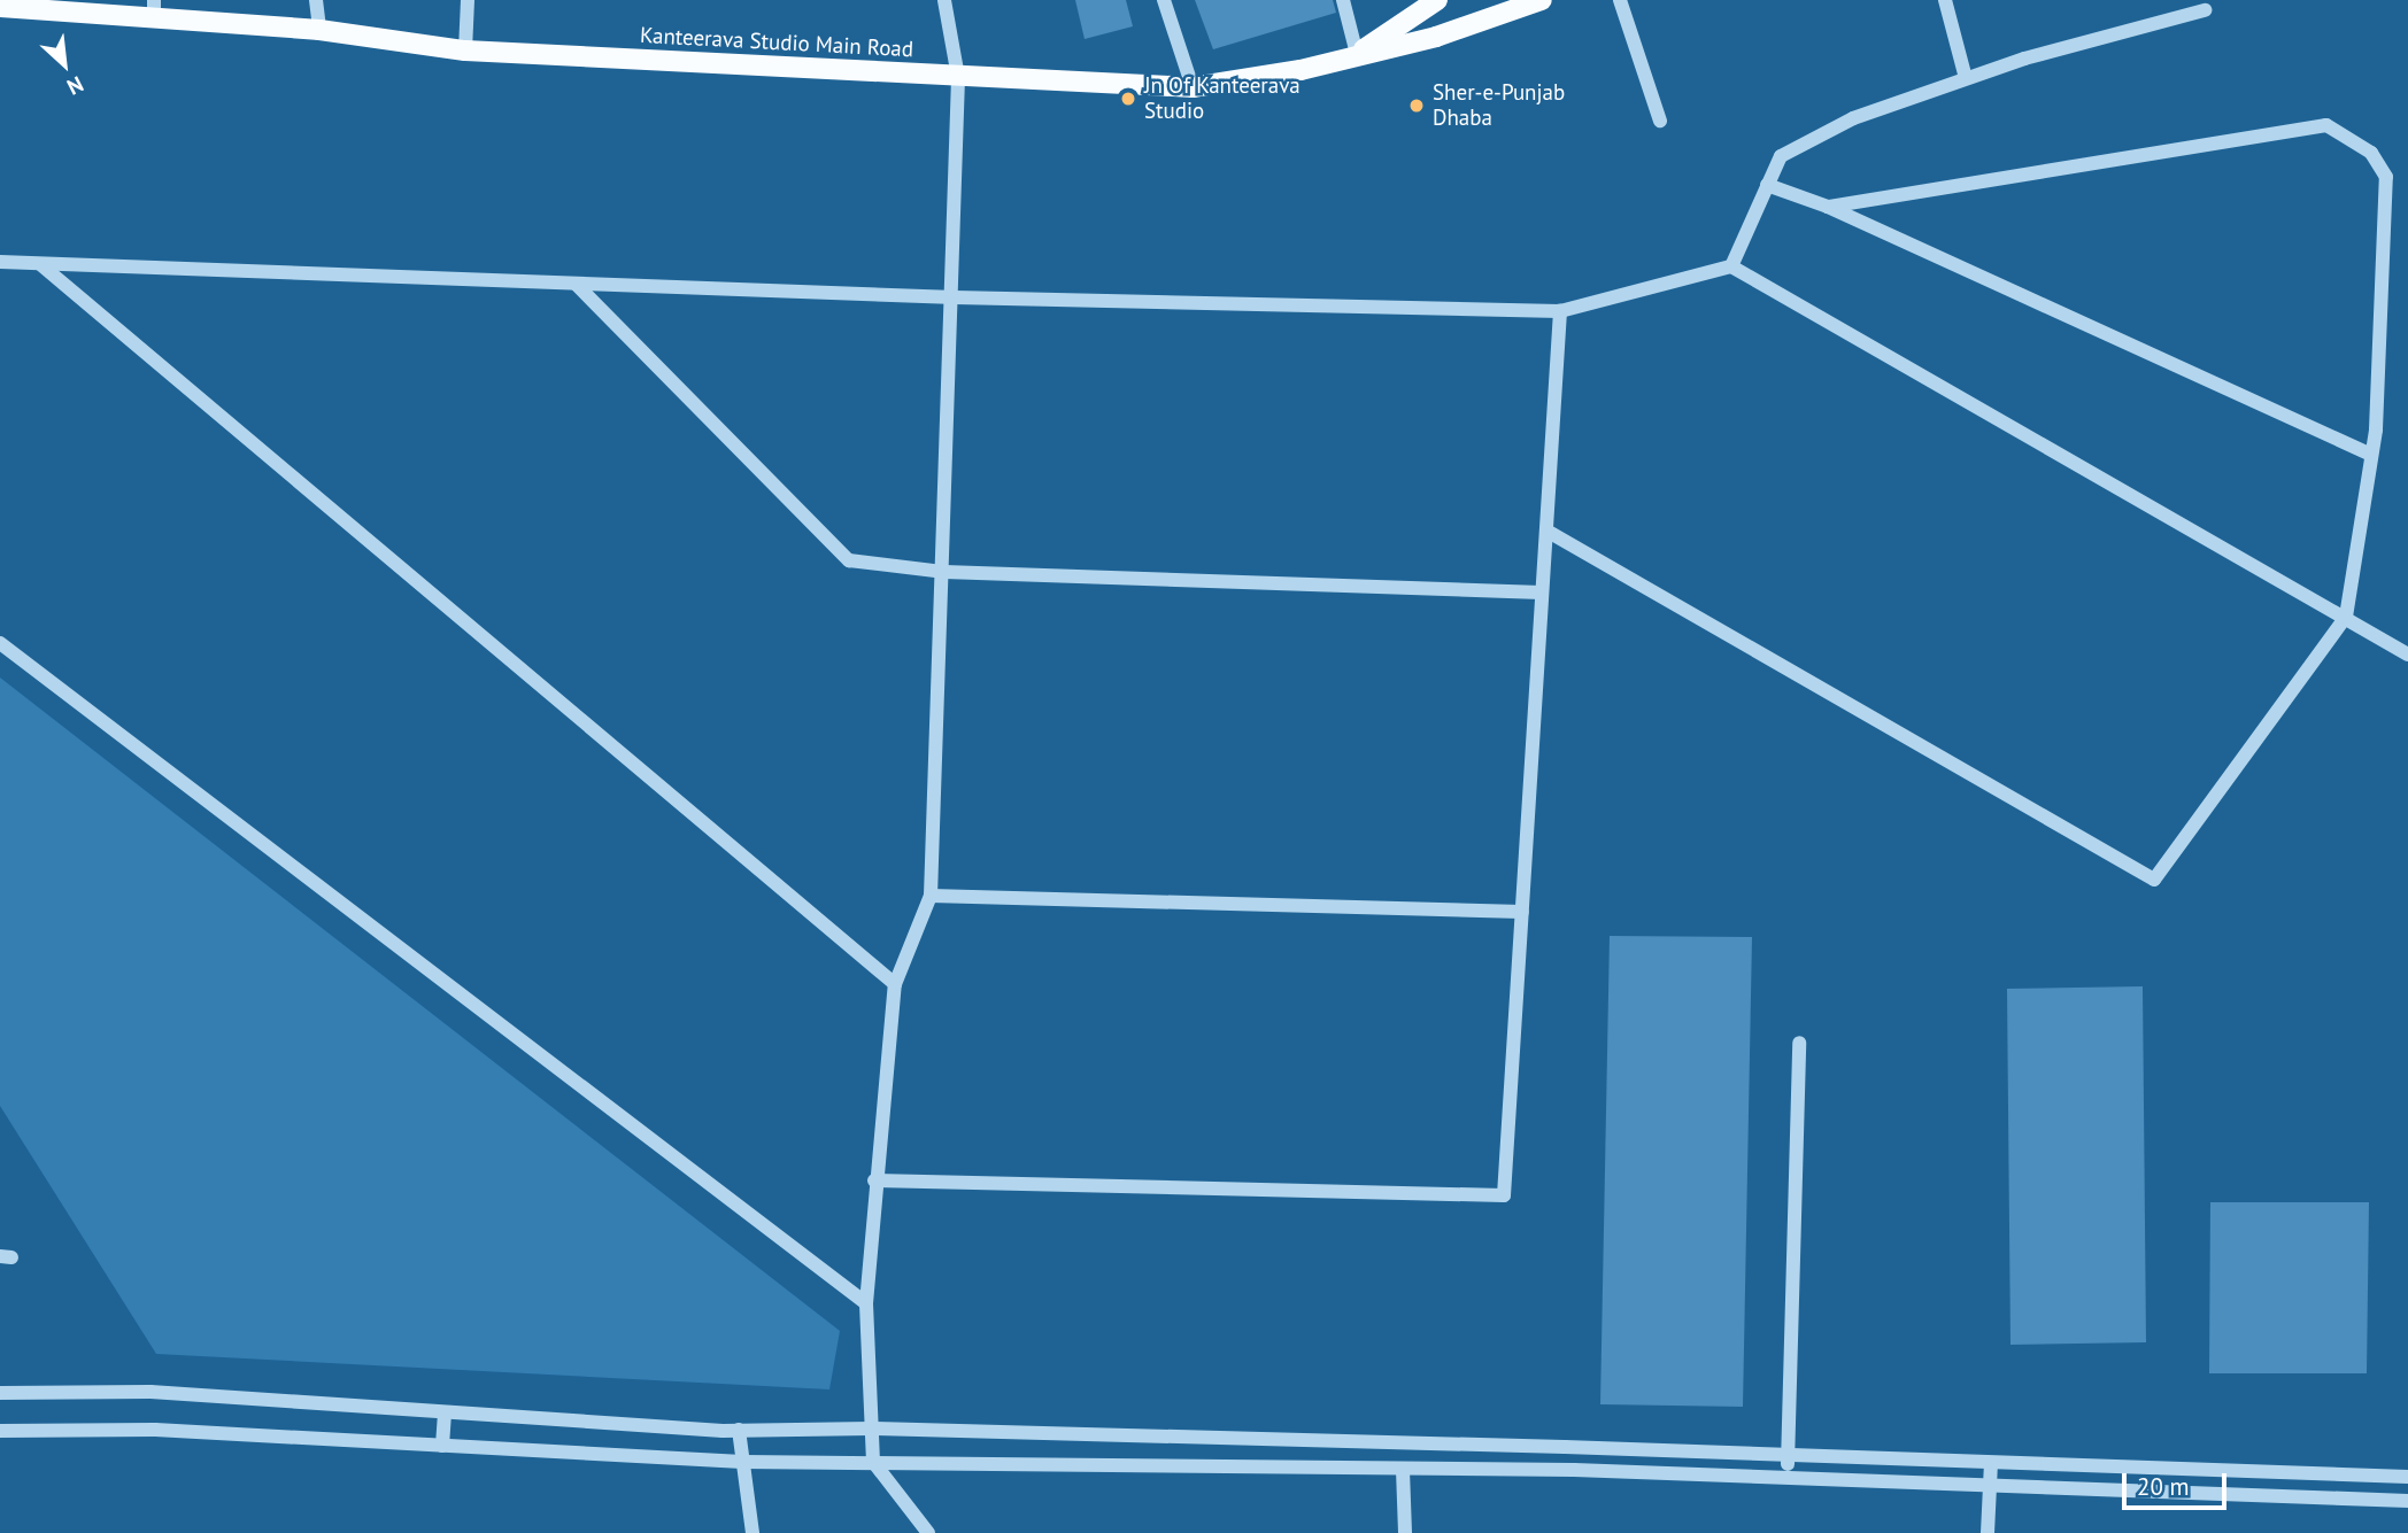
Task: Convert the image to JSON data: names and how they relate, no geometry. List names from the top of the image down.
{
  "streets": {
    "main road": ["Kanteerava Studio Main Road"]
  },
  "places": ["Jn Of Kanteerava Studio", "Sher-e-Punjab Dhaba"],
  "scale_bar": "20 m",
  "north": "bottom right"
}
